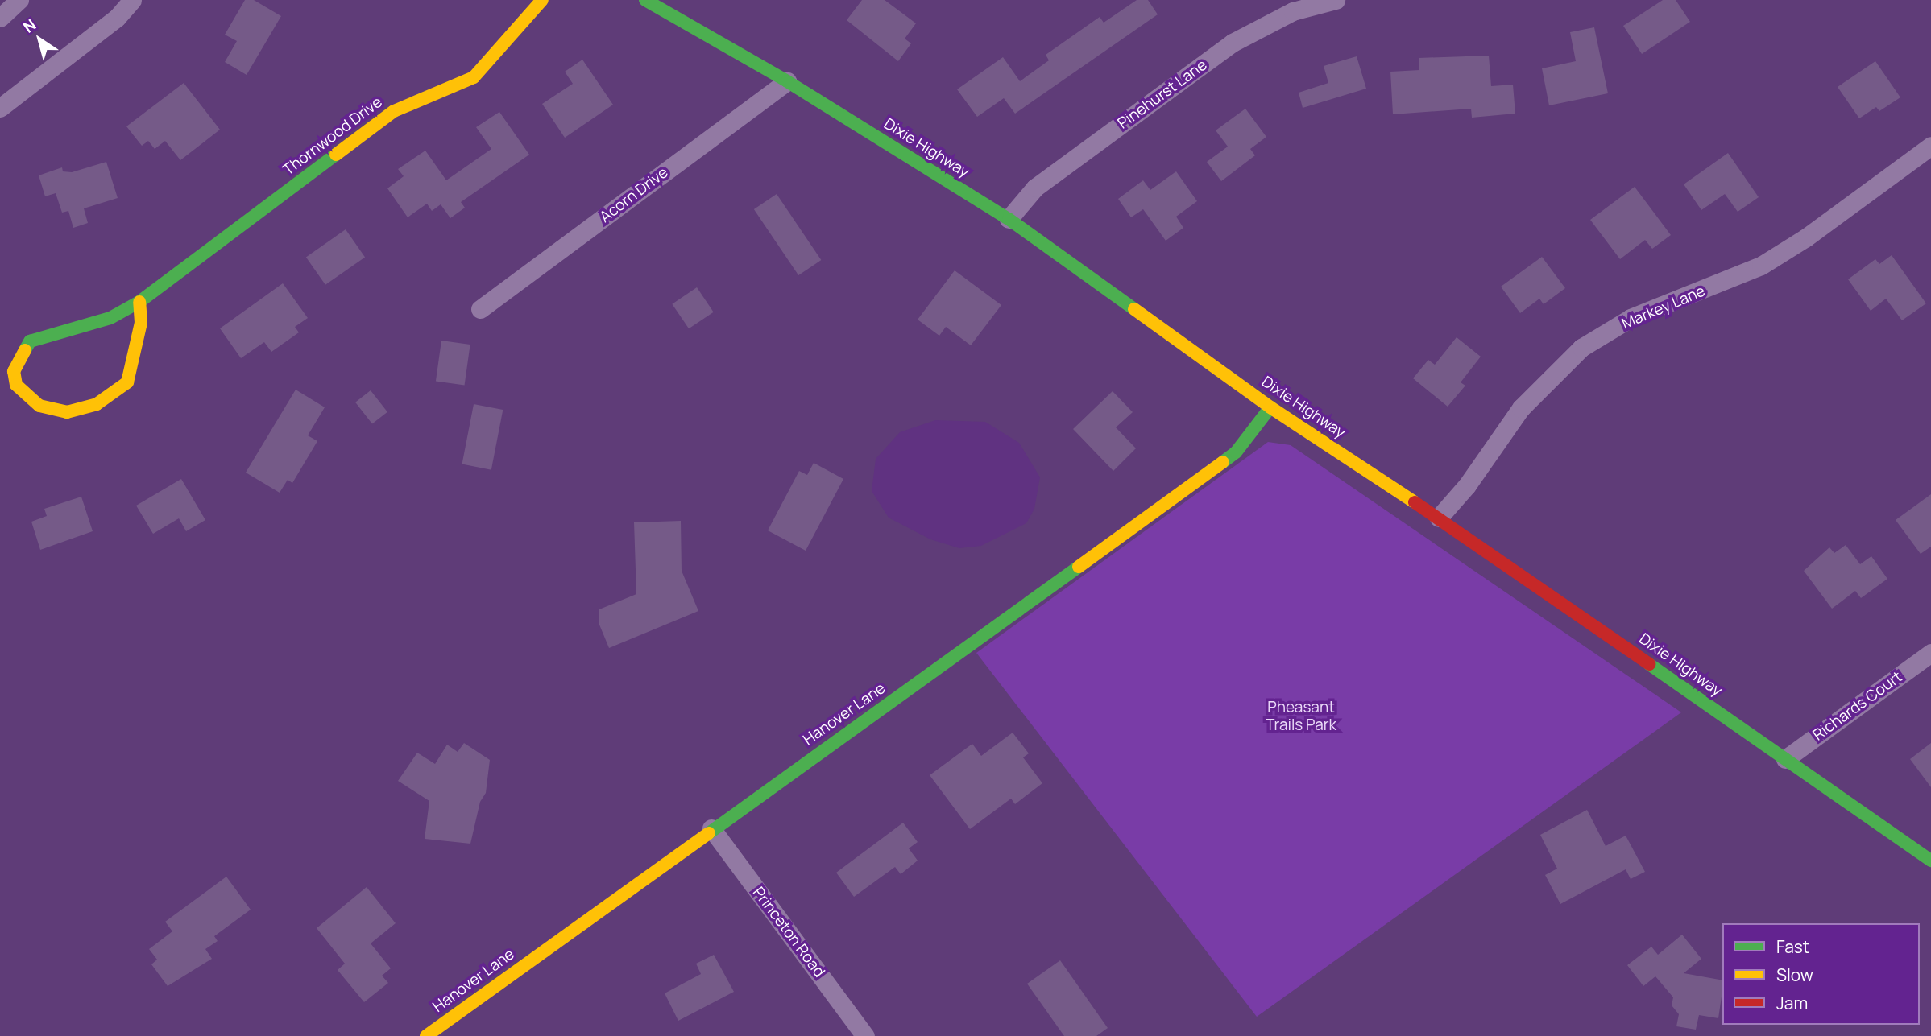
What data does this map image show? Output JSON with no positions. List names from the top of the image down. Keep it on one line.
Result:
{"streets":{"street":["Pinehurst Lane","Thornwood Drive","Dixie Highway","Acorn Drive","Markey Lane","Richards Court","Hanover Lane","Princeton Road"]},"crossings":[["Pinehurst Lane","Dixie Highway"],["Dixie Highway","Acorn Drive"],["Dixie Highway","Markey Lane"],["Dixie Highway","Richards Court"],["Dixie Highway","Hanover Lane"],["Hanover Lane","Princeton Road"]],"parks":["Pheasant Trails Park"],"legend":["Fast","Slow","Jam"],"north":"top left"}
